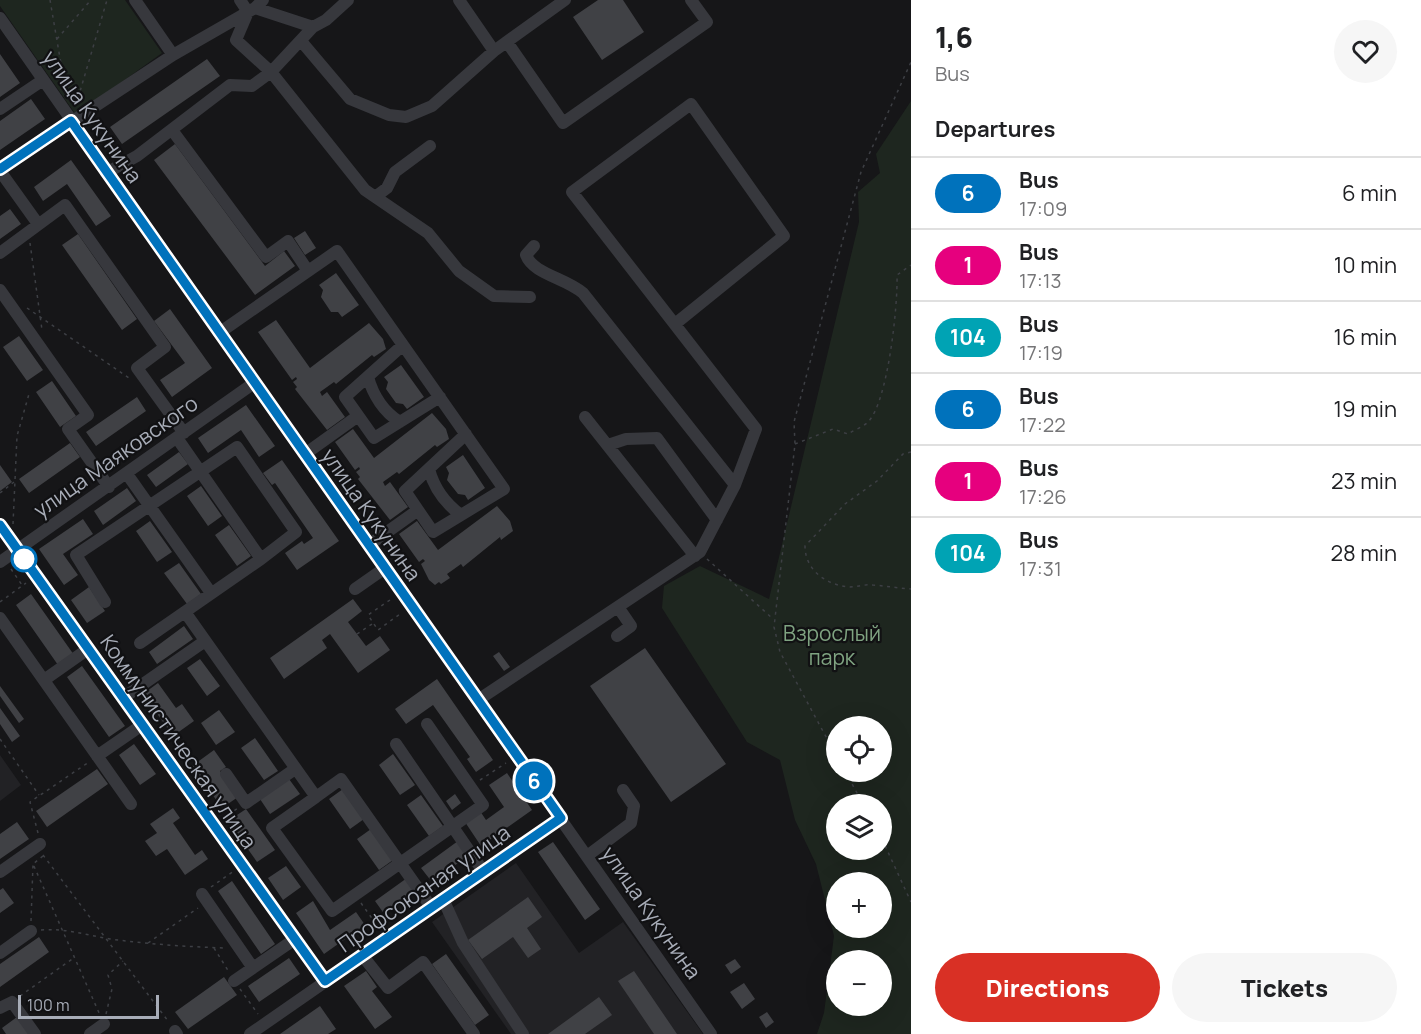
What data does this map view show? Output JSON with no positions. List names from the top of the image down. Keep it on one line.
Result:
{"streets":{"street":["улица Кукунина","улица Маяковского","Коммунистическая улица","Профсоюзная улица"]},"crossings":[["улица Кукунина","улица Маяковского"],["улица Кукунина","Профсоюзная улица"],["улица Маяковского","Коммунистическая улица"],["Коммунистическая улица","Профсоюзная улица"]],"parks":["Взрослый парк"],"lines":["bus line 6"],"scale_bar":"100 m","page":{"on_map":"6","heading":[["1,6","Bus"],"Departures"],"list":[{"mark":"6","name":"Bus","note":"17:09","value":"6 min"},{"mark":"1","name":"Bus","note":"17:13","value":"10 min"},{"mark":"104","name":"Bus","note":"17:19","value":"16 min"},{"mark":"6","name":"Bus","note":"17:22","value":"19 min"},{"mark":"1","name":"Bus","note":"17:26","value":"23 min"},{"mark":"104","name":"Bus","note":"17:31","value":"28 min"}],"map_buttons":["+","−"],"buttons":["Directions","Tickets"],"scale":"100 m"}}
